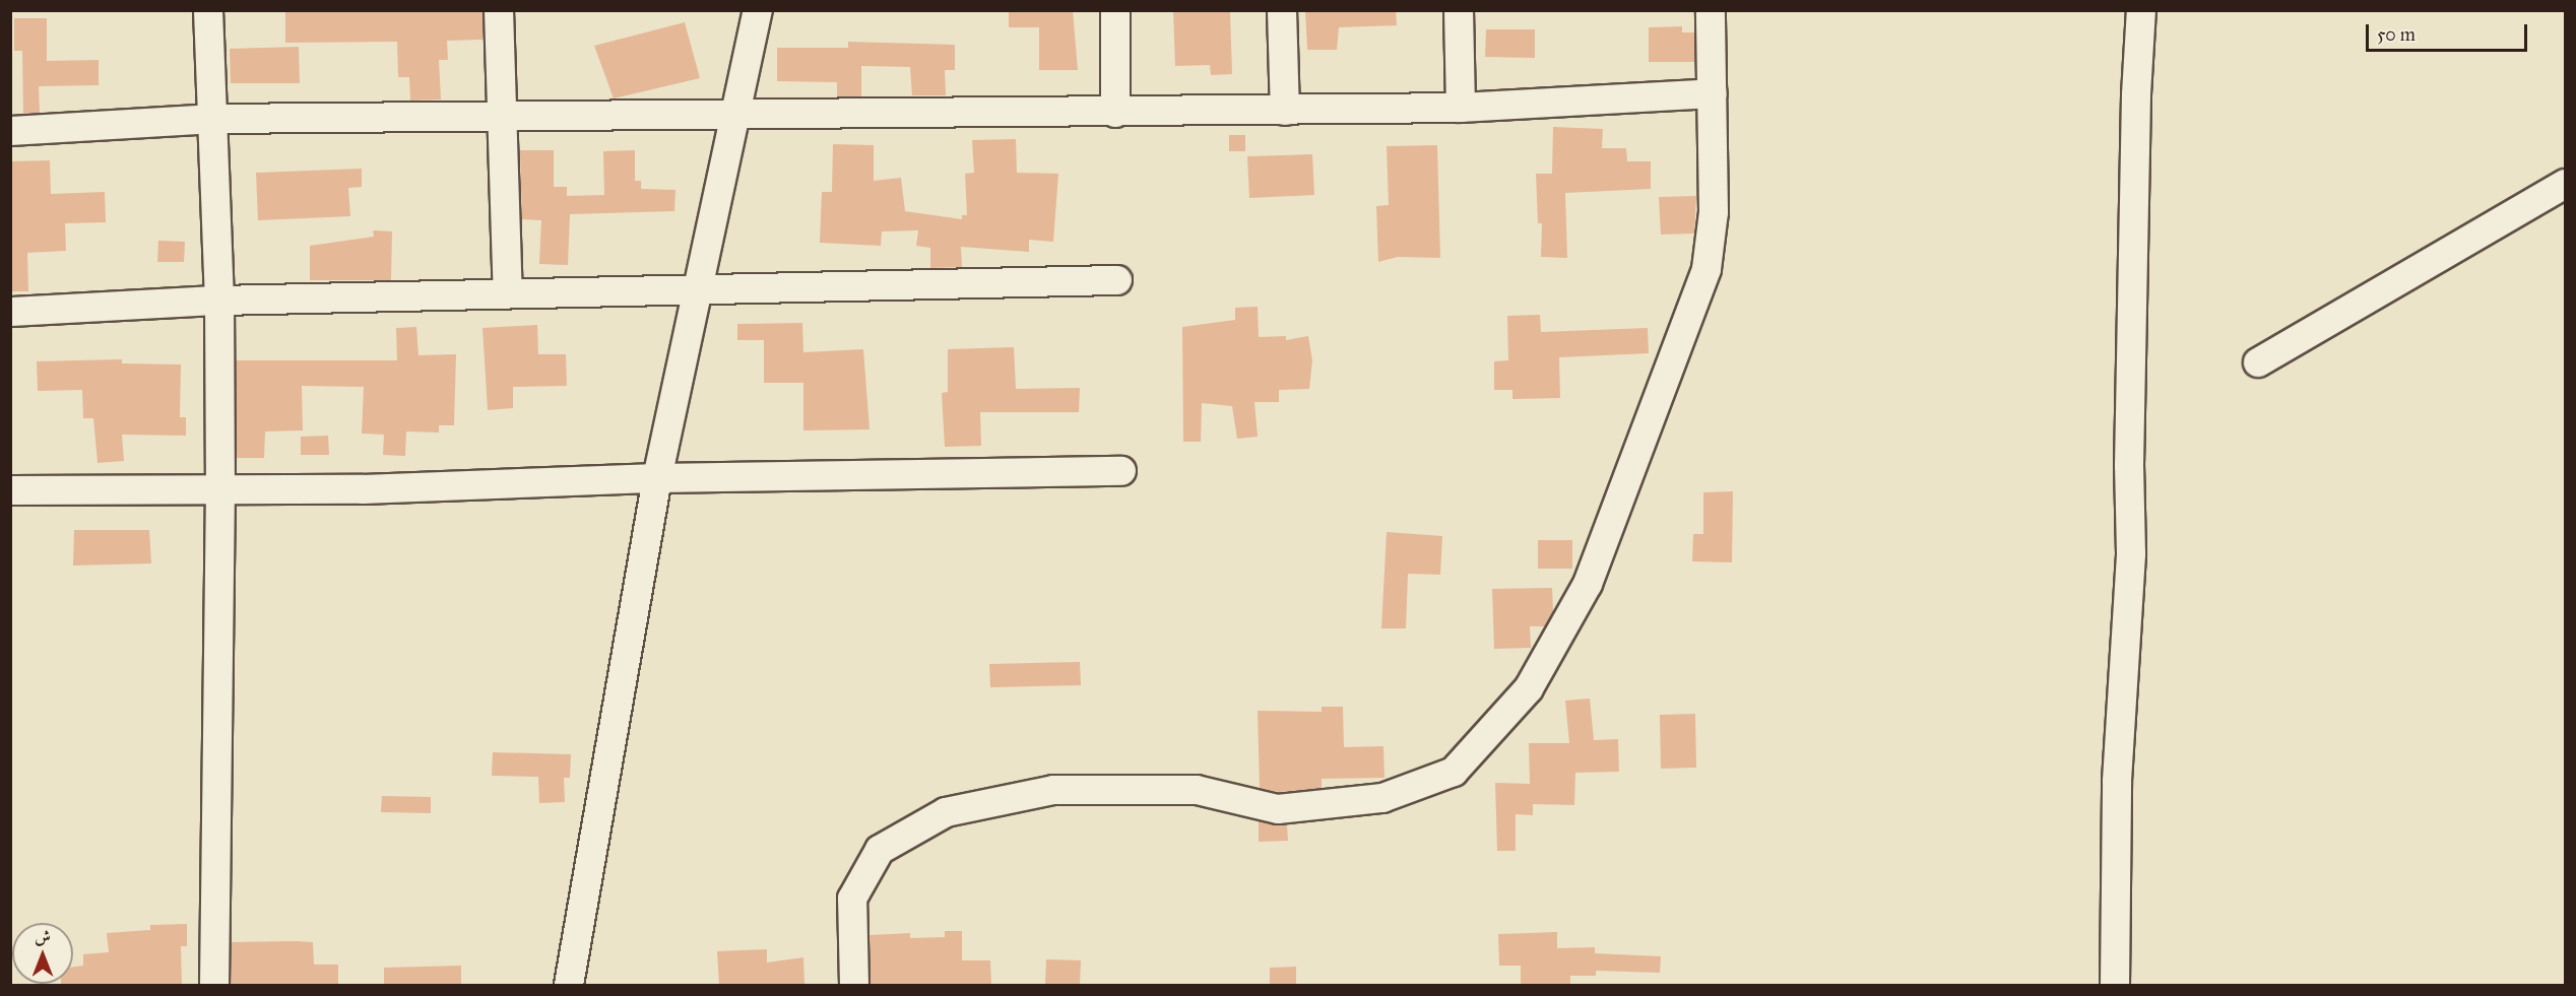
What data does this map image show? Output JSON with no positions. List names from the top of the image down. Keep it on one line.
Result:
{"scale_bar":"50 m","north":"top"}
